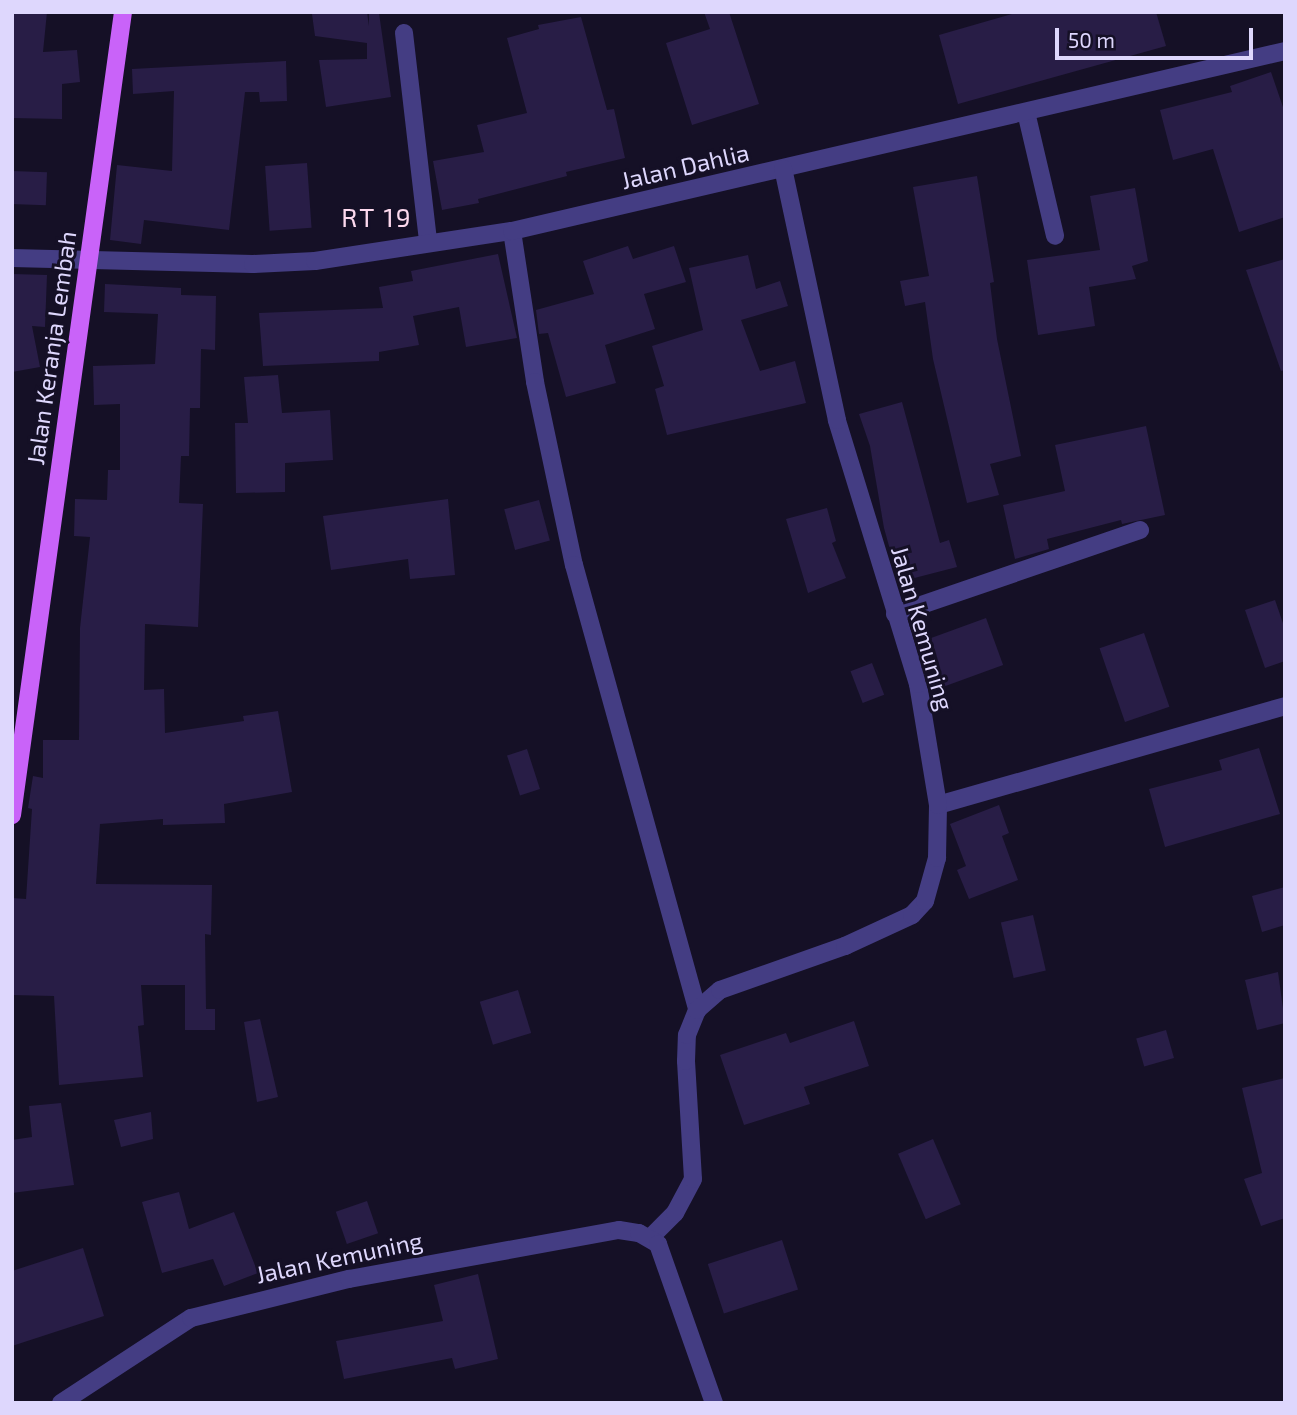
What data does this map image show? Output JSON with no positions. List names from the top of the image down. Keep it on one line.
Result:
{"streets":{"main road":["Jalan Keranja Lembah"],"street":["Jalan Dahlia","Jalan Kemuning"]},"crossings":[["Jalan Dahlia","Jalan Keranja Lembah"],["Jalan Dahlia","Jalan Kemuning"]],"districts":["RT 19"],"scale_bar":"50 m"}
